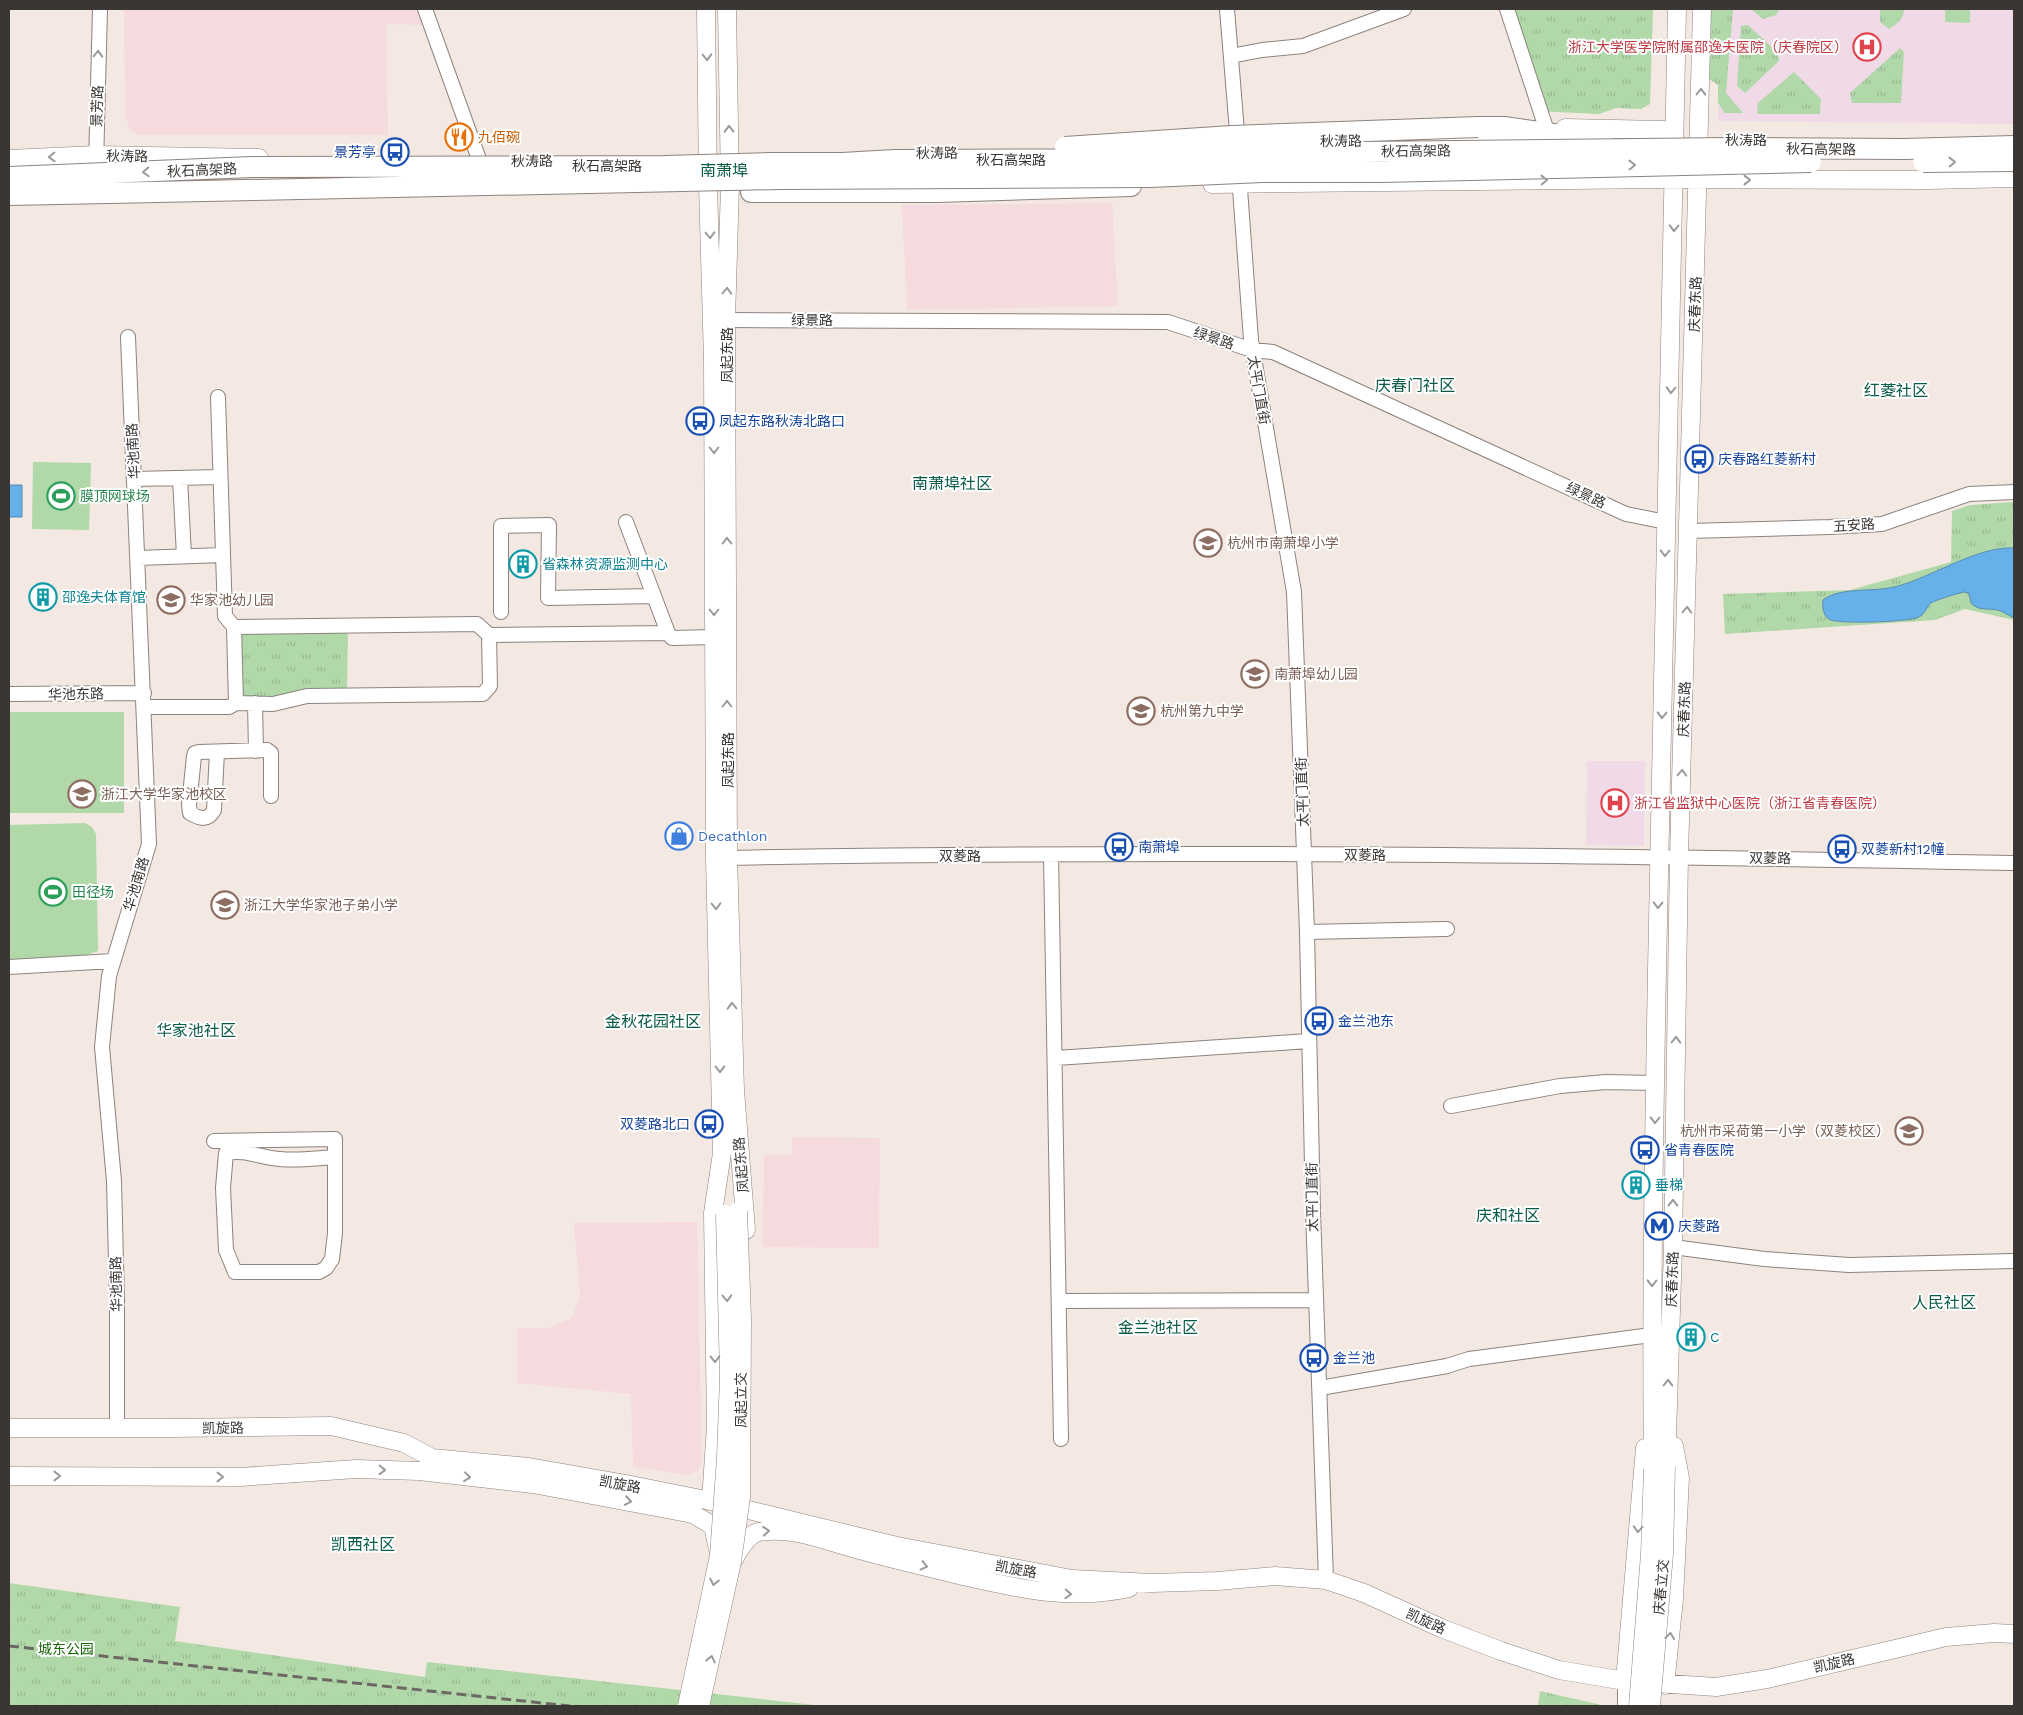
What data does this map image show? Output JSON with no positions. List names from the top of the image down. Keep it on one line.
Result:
{"streets":{"highway":["秋石高架路"],"main road":["秋涛路","庆春东路","凤起东路","凤起立交","凯旋路","庆春立交"],"street":["景芳路","绿景路","太平门直街","华池南路","五安路","华池东路","双菱路"]},"crossings":[["景芳路","秋涛路"],["秋涛路","庆春东路"],["秋涛路","凤起东路"],["秋涛路","太平门直街"],["庆春东路","绿景路"],["庆春东路","五安路"],["庆春东路","双菱路"],["庆春东路","凯旋路"],["庆春东路","庆春立交"],["绿景路","凤起东路"],["绿景路","太平门直街"],["凤起东路","双菱路"],["凤起东路","凤起立交"],["凤起东路","凯旋路"],["太平门直街","双菱路"],["太平门直街","凯旋路"],["华池南路","华池东路"],["华池南路","凯旋路"]],"one_way":["景芳路"],"districts":["南萧埠","庆春门社区","红菱社区","南萧埠社区","金秋花园社区","华家池社区","庆和社区","人民社区","金兰池社区","凯西社区"],"parks":["城东公园"],"places":{"hospital":["浙江大学医学院附属邵逸夫医院（庆春院区）","浙江省监狱中心医院（浙江省青春医院）"],"restaurant":["九佰碗"],"bus stop":["景芳亭","凤起东路秋涛北路口","庆春路红菱新村","南萧埠","双菱新村12幢","金兰池东","双菱路北口","省青春医院","金兰池"],"sports":["膜顶网球场","田径场"],"school or university":["杭州市南萧埠小学","华家池幼儿园","南萧埠幼儿园","杭州第九中学","浙江大学华家池校区","浙江大学华家池子弟小学","杭州市采荷第一小学（双菱校区）"],"building":["省森林资源监测中心","邵逸夫体育馆","垂梯","C"],"shop":["Decathlon"],"metro station":["庆菱路"]}}
